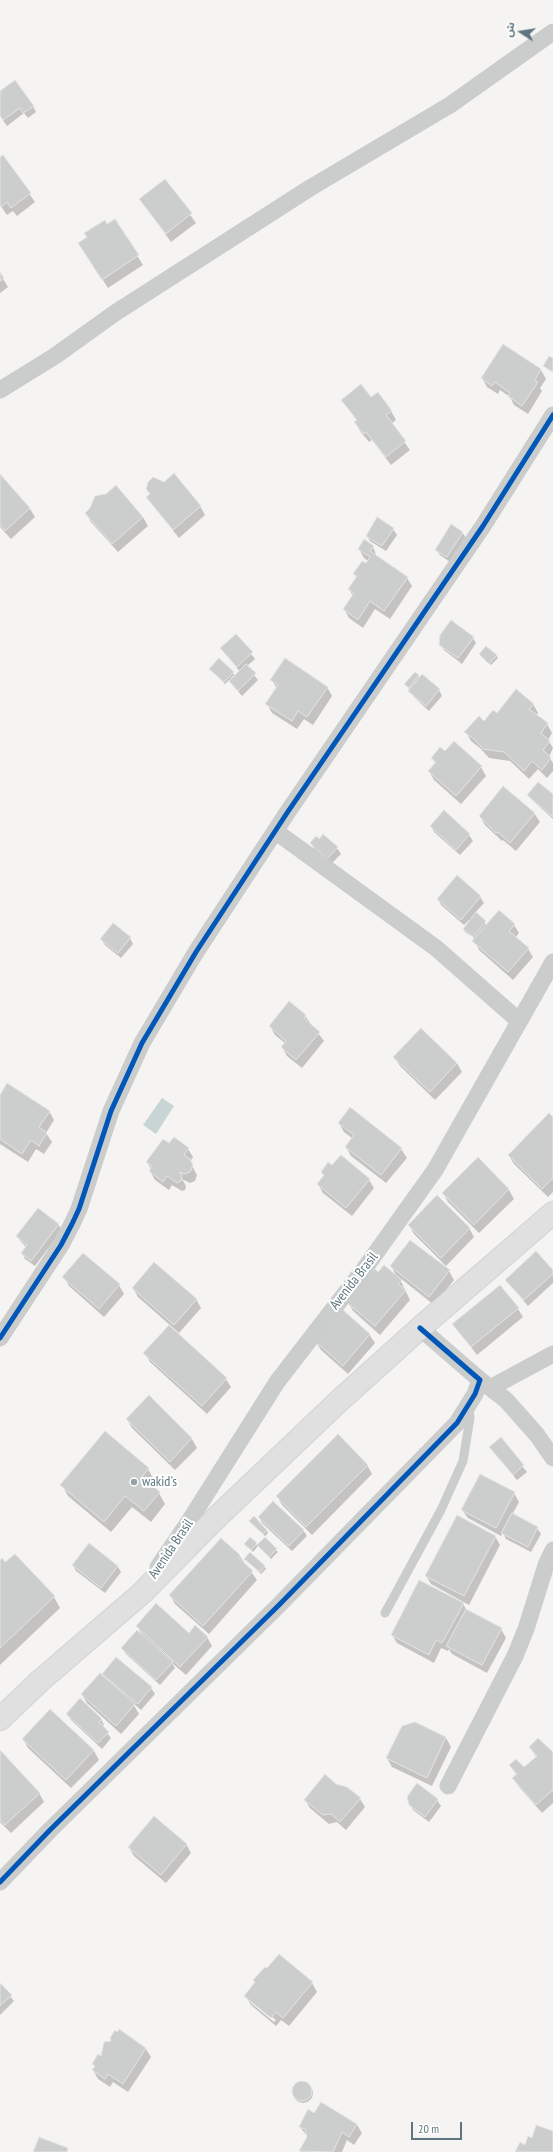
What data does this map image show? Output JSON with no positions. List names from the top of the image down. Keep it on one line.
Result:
{"streets":{"street":["Avenida Brasil"]},"places":["wakid's"],"scale_bar":"20 m","north":"left"}
